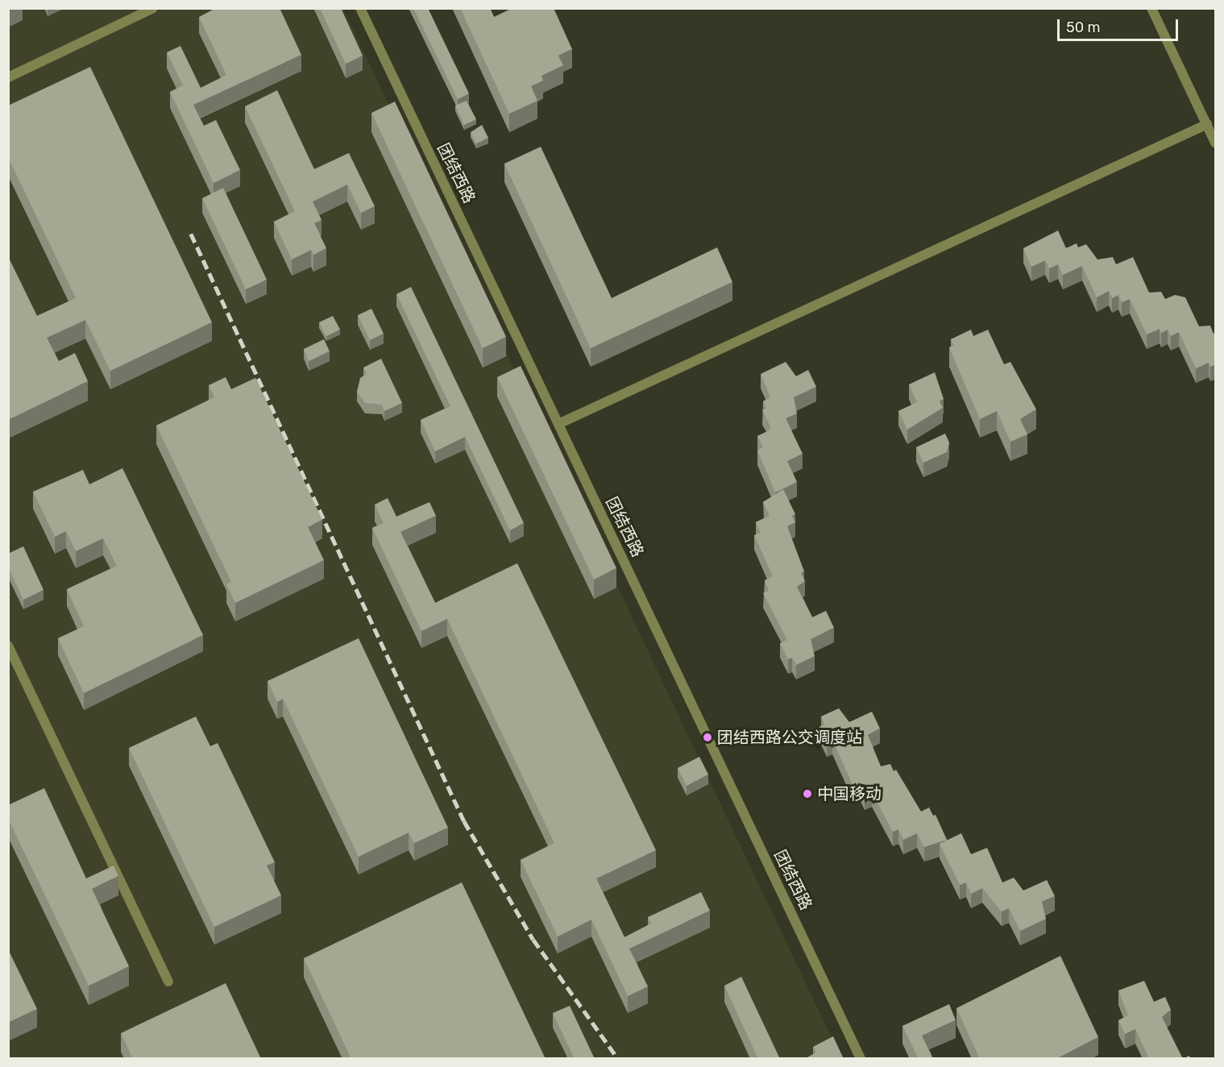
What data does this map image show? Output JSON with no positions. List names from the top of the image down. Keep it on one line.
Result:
{"streets":{"street":["团结西路"]},"places":["团结西路公交调度站","中国移动"],"scale_bar":"50 m"}
